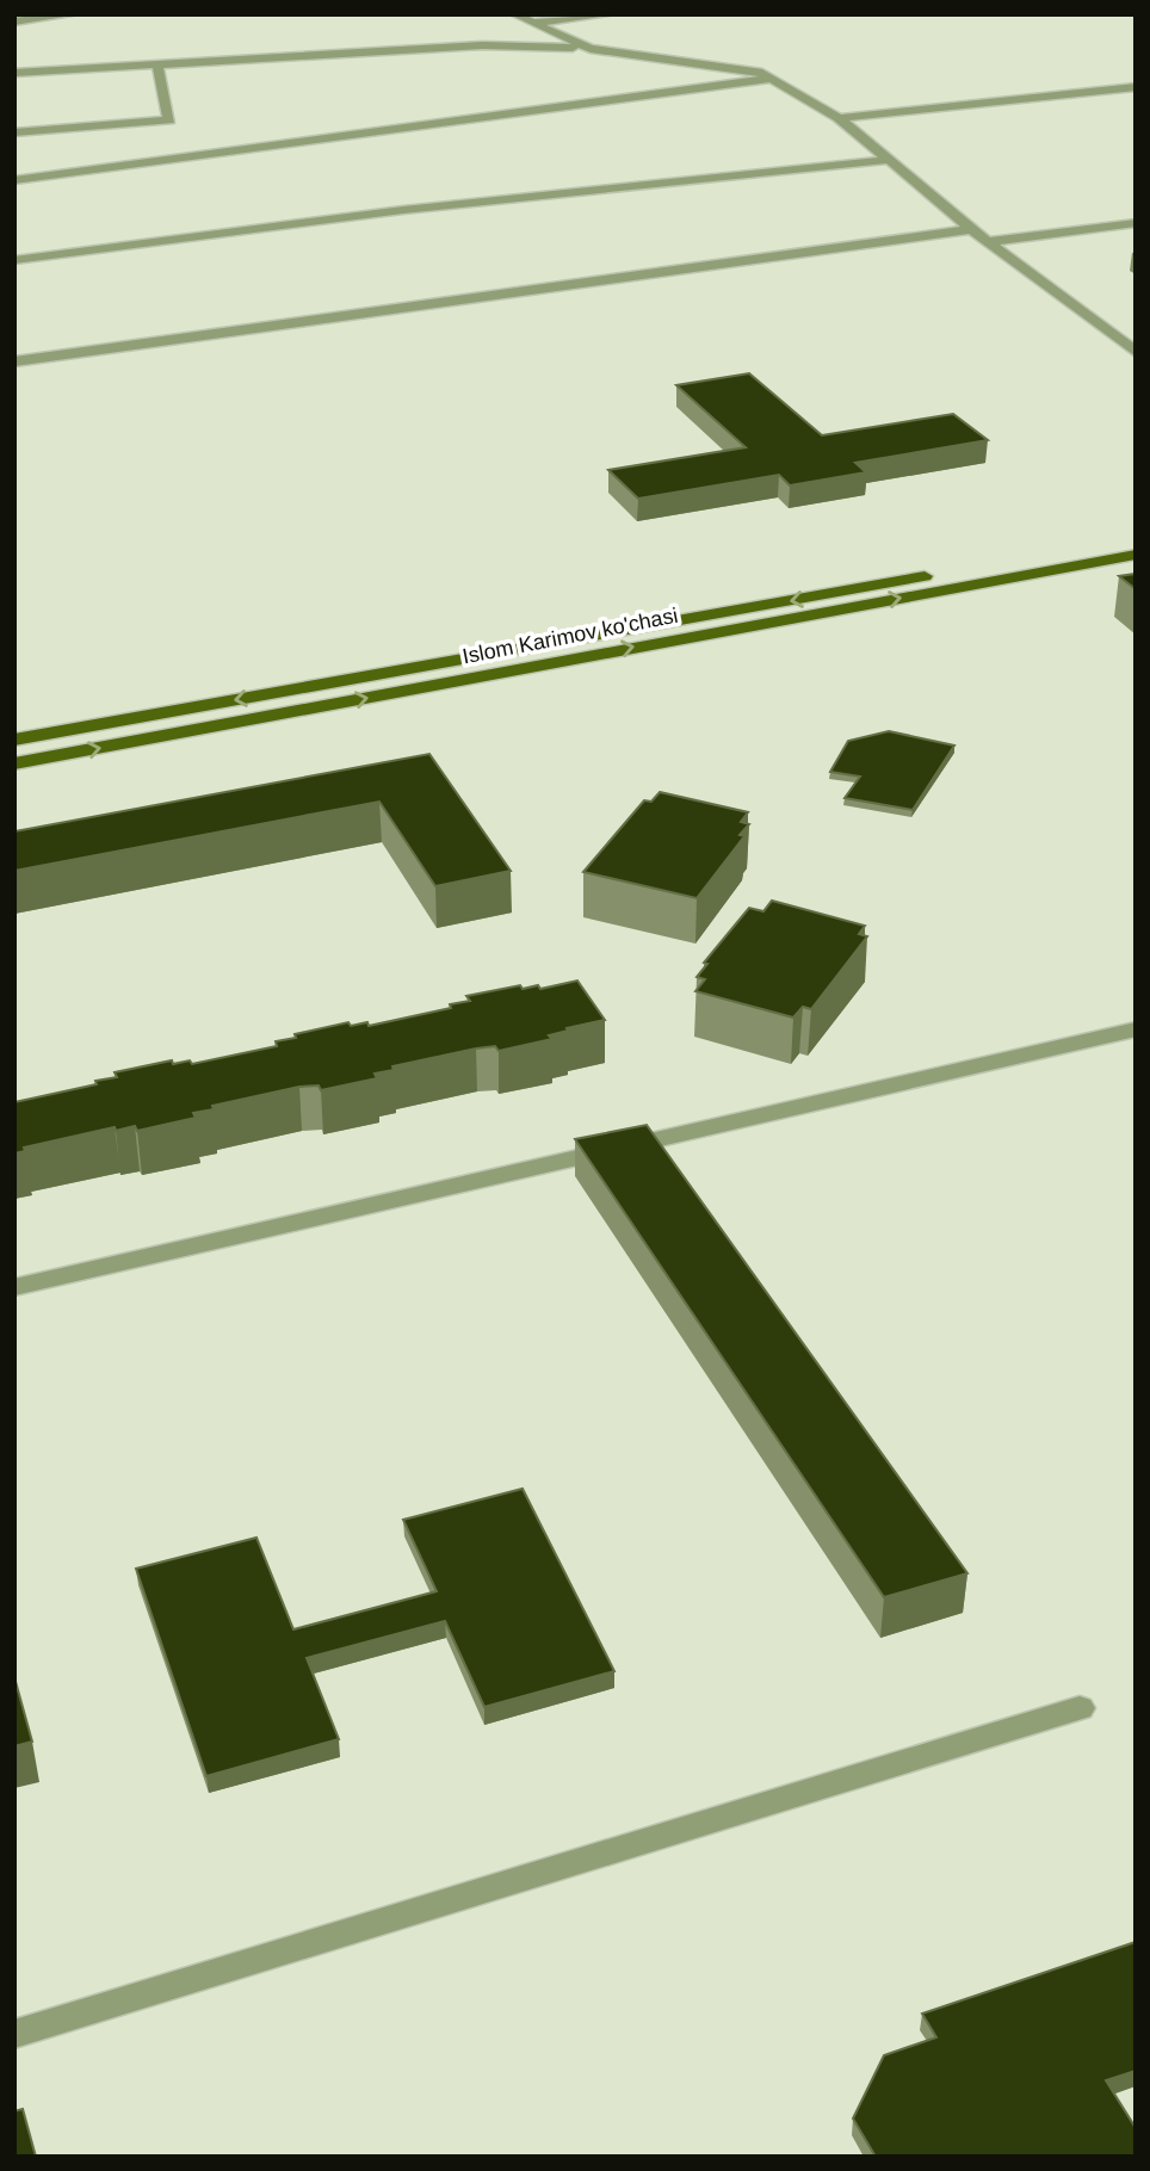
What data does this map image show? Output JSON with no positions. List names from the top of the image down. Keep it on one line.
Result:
{"streets":{"main road":["Islom Karimov ko'chasi"]}}
